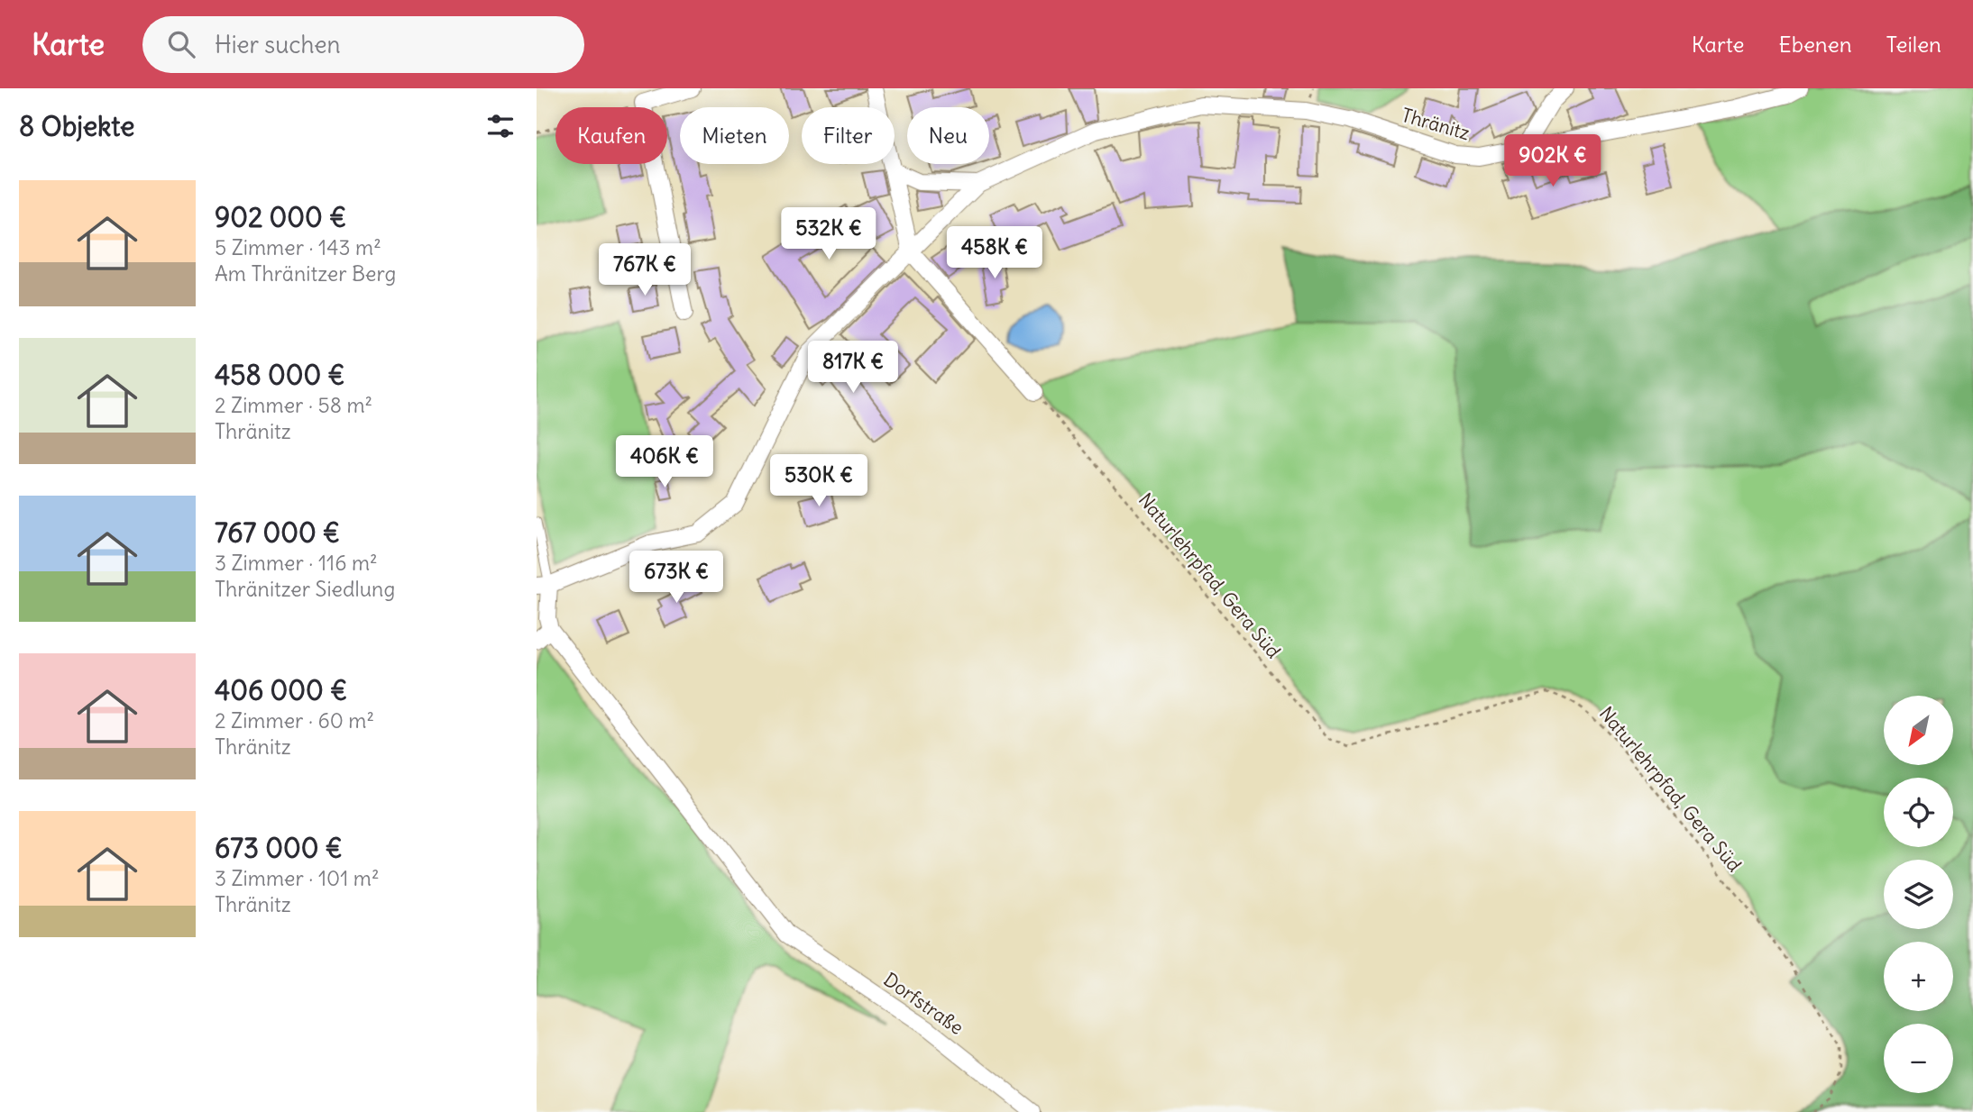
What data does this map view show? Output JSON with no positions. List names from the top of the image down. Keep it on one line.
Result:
{"streets":{"street":["Thränitz","Dorfstraße"],"path":["Naturlehrpfad, Gera Süd"]},"north":"bottom left","page":{"header":"Karte","search":"Hier suchen","nav":["Karte","Ebenen","Teilen"],"heading":"8 Objekte","chip":["Kaufen","Mieten","Filter","Neu"],"price":["902K €","532K €","458K €","767K €","817K €","406K €","530K €","673K €"],"list":[{"name":"902 000 €","note":"5 Zimmer · 143 m² · Am Thränitzer Berg"},{"name":"458 000 €","note":"2 Zimmer · 58 m² · Thränitz"},{"name":"767 000 €","note":"3 Zimmer · 116 m² · Thränitzer Siedlung"},{"name":"406 000 €","note":"2 Zimmer · 60 m² · Thränitz"},{"name":"673 000 €","note":"3 Zimmer · 101 m² · Thränitz"}],"map_buttons":["+","−"]}}
